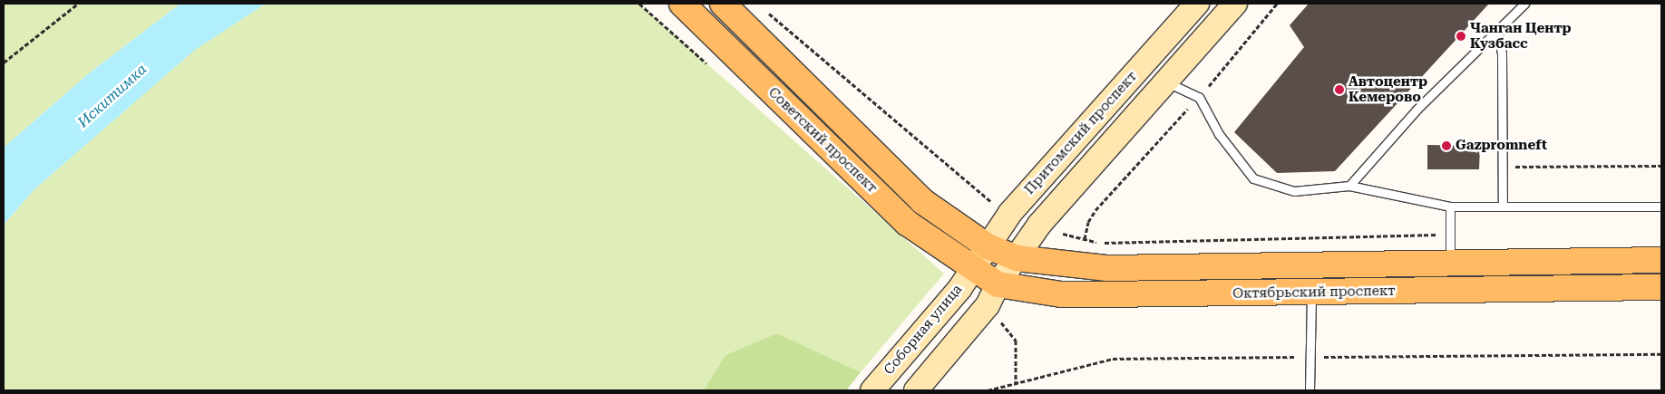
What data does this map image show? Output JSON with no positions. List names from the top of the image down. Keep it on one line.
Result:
{"streets":{"main road":["Притомский проспект","Советский проспект","Октябрьский проспект","Соборная улица"]},"crossings":[["Притомский проспект","Советский проспект"],["Притомский проспект","Октябрьский проспект"],["Притомский проспект","Соборная улица"],["Советский проспект","Октябрьский проспект"],["Советский проспект","Соборная улица"],["Октябрьский проспект","Соборная улица"]],"water":["Искитимка"],"places":["Чанган Центр Кузбасс","Автоцентр Кемерово","Gazpromneft"]}
